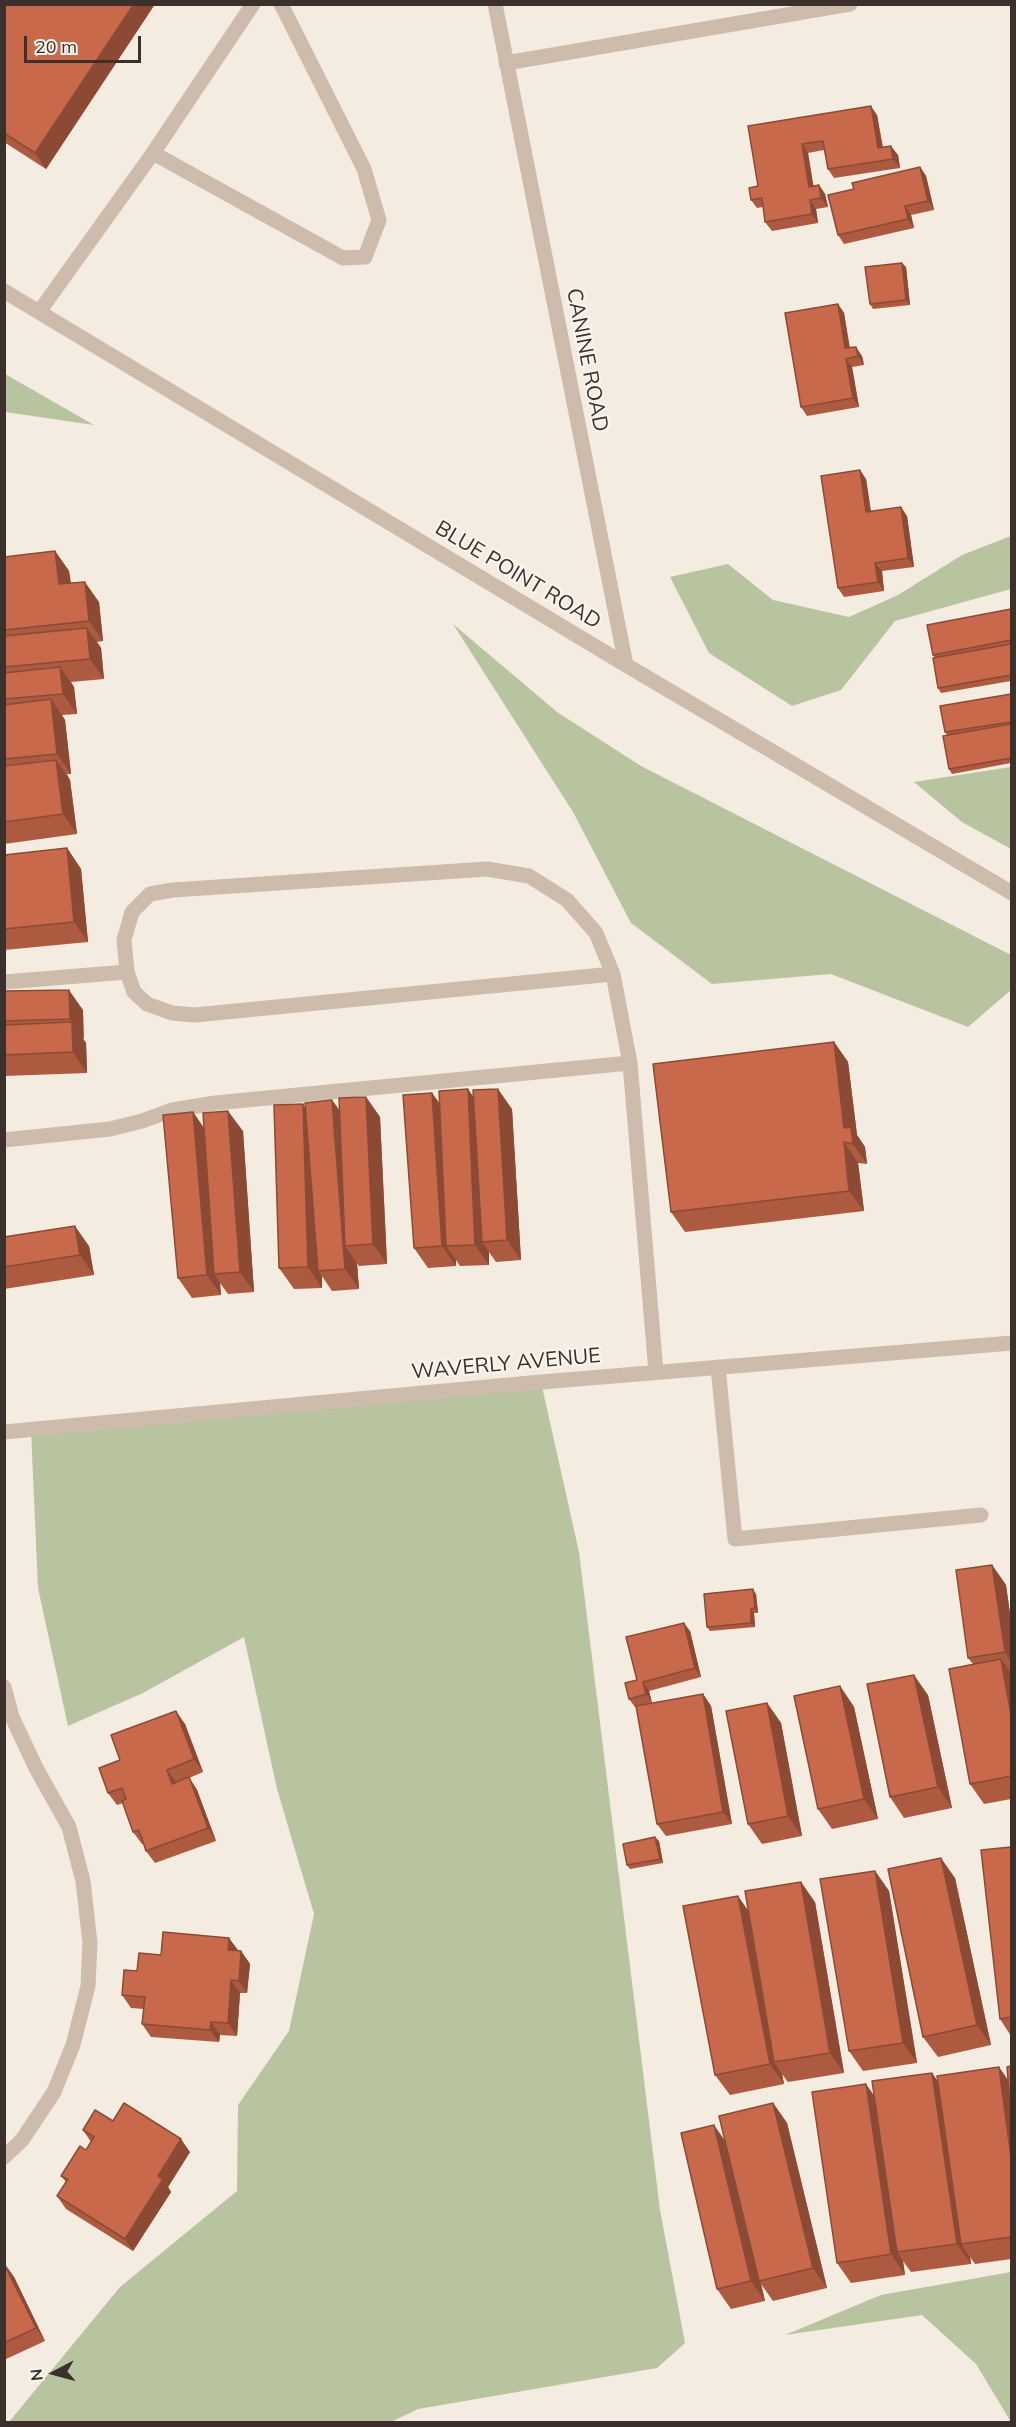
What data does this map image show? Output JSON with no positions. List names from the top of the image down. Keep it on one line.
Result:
{"streets":{"street":["CANINE ROAD","BLUE POINT ROAD","WAVERLY AVENUE"]},"crossings":[["CANINE ROAD","BLUE POINT ROAD"]],"scale_bar":"20 m","north":"left"}
